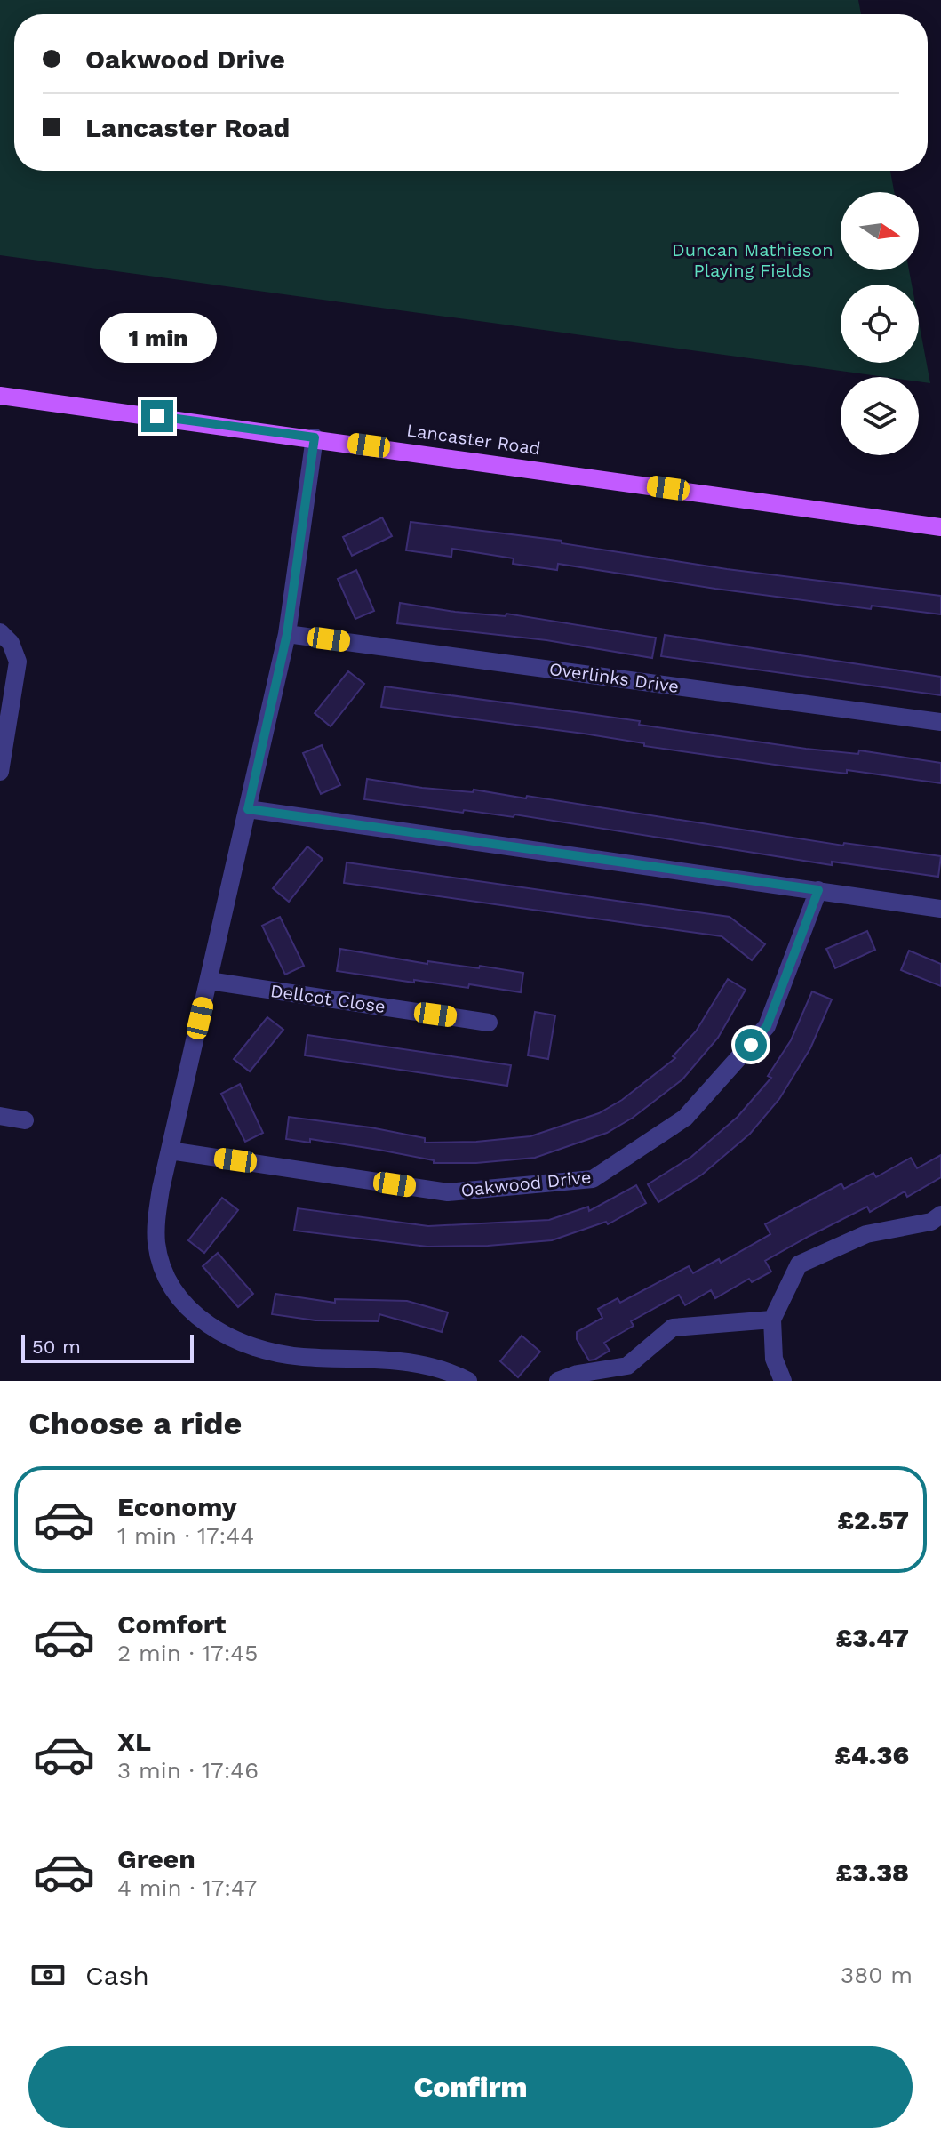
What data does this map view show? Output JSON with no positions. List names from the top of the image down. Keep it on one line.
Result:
{"streets":{"main road":["Lancaster Road"],"street":["Overlinks Drive","Dellcot Close","Oakwood Drive"]},"parks":["Duncan Mathieson Playing Fields"],"scale_bar":"50 m","north":"right","page":{"banner":["Oakwood Drive","Lancaster Road"],"bubble":"1 min","scale":"50 m","heading":"Choose a ride","list":[{"name":"Economy","note":"1 min · 17:44","value":"£2.57"},{"name":"Comfort","note":"2 min · 17:45","value":"£3.47"},{"name":"XL","note":"3 min · 17:46","value":"£4.36"},{"name":"Green","note":"4 min · 17:47","value":"£3.38"}],"pay":["Cash","380 m"],"buttons":"Confirm"}}
